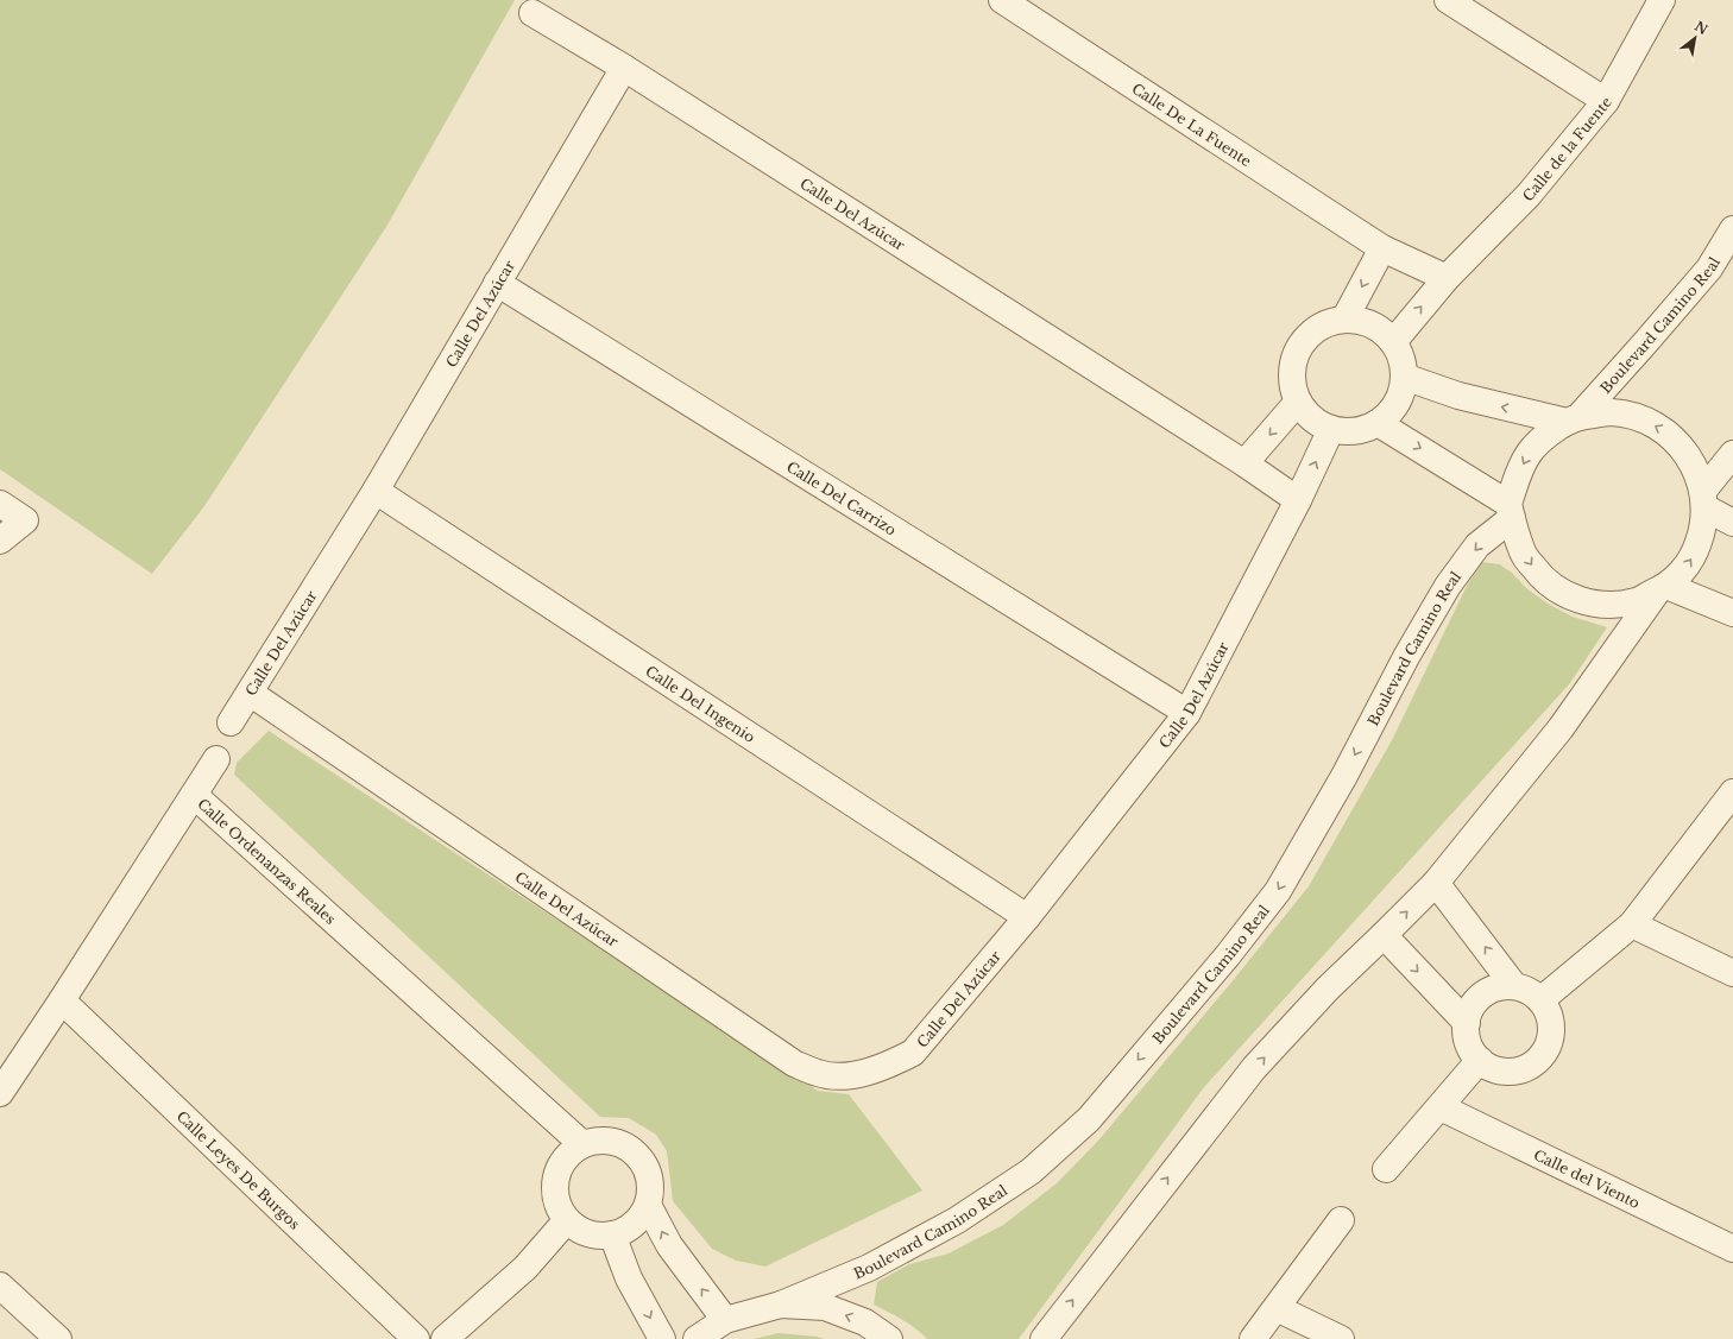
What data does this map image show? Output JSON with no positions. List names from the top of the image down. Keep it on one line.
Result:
{"streets":{"street":["Calle De La Fuente","Calle de la Fuente","Calle Del Azúcar","Boulevard Camino Real","Calle Del Carrizo","Calle Del Ingenio","Calle Ordenanzas Reales","Calle Leyes De Burgos","Calle del Viento"]},"crossings":[["Calle De La Fuente","Calle de la Fuente"],["Calle Del Azúcar","Calle Del Carrizo"],["Calle Del Azúcar","Calle Del Ingenio"],["Calle Ordenanzas Reales","Calle Leyes De Burgos"]],"north":"top right"}
